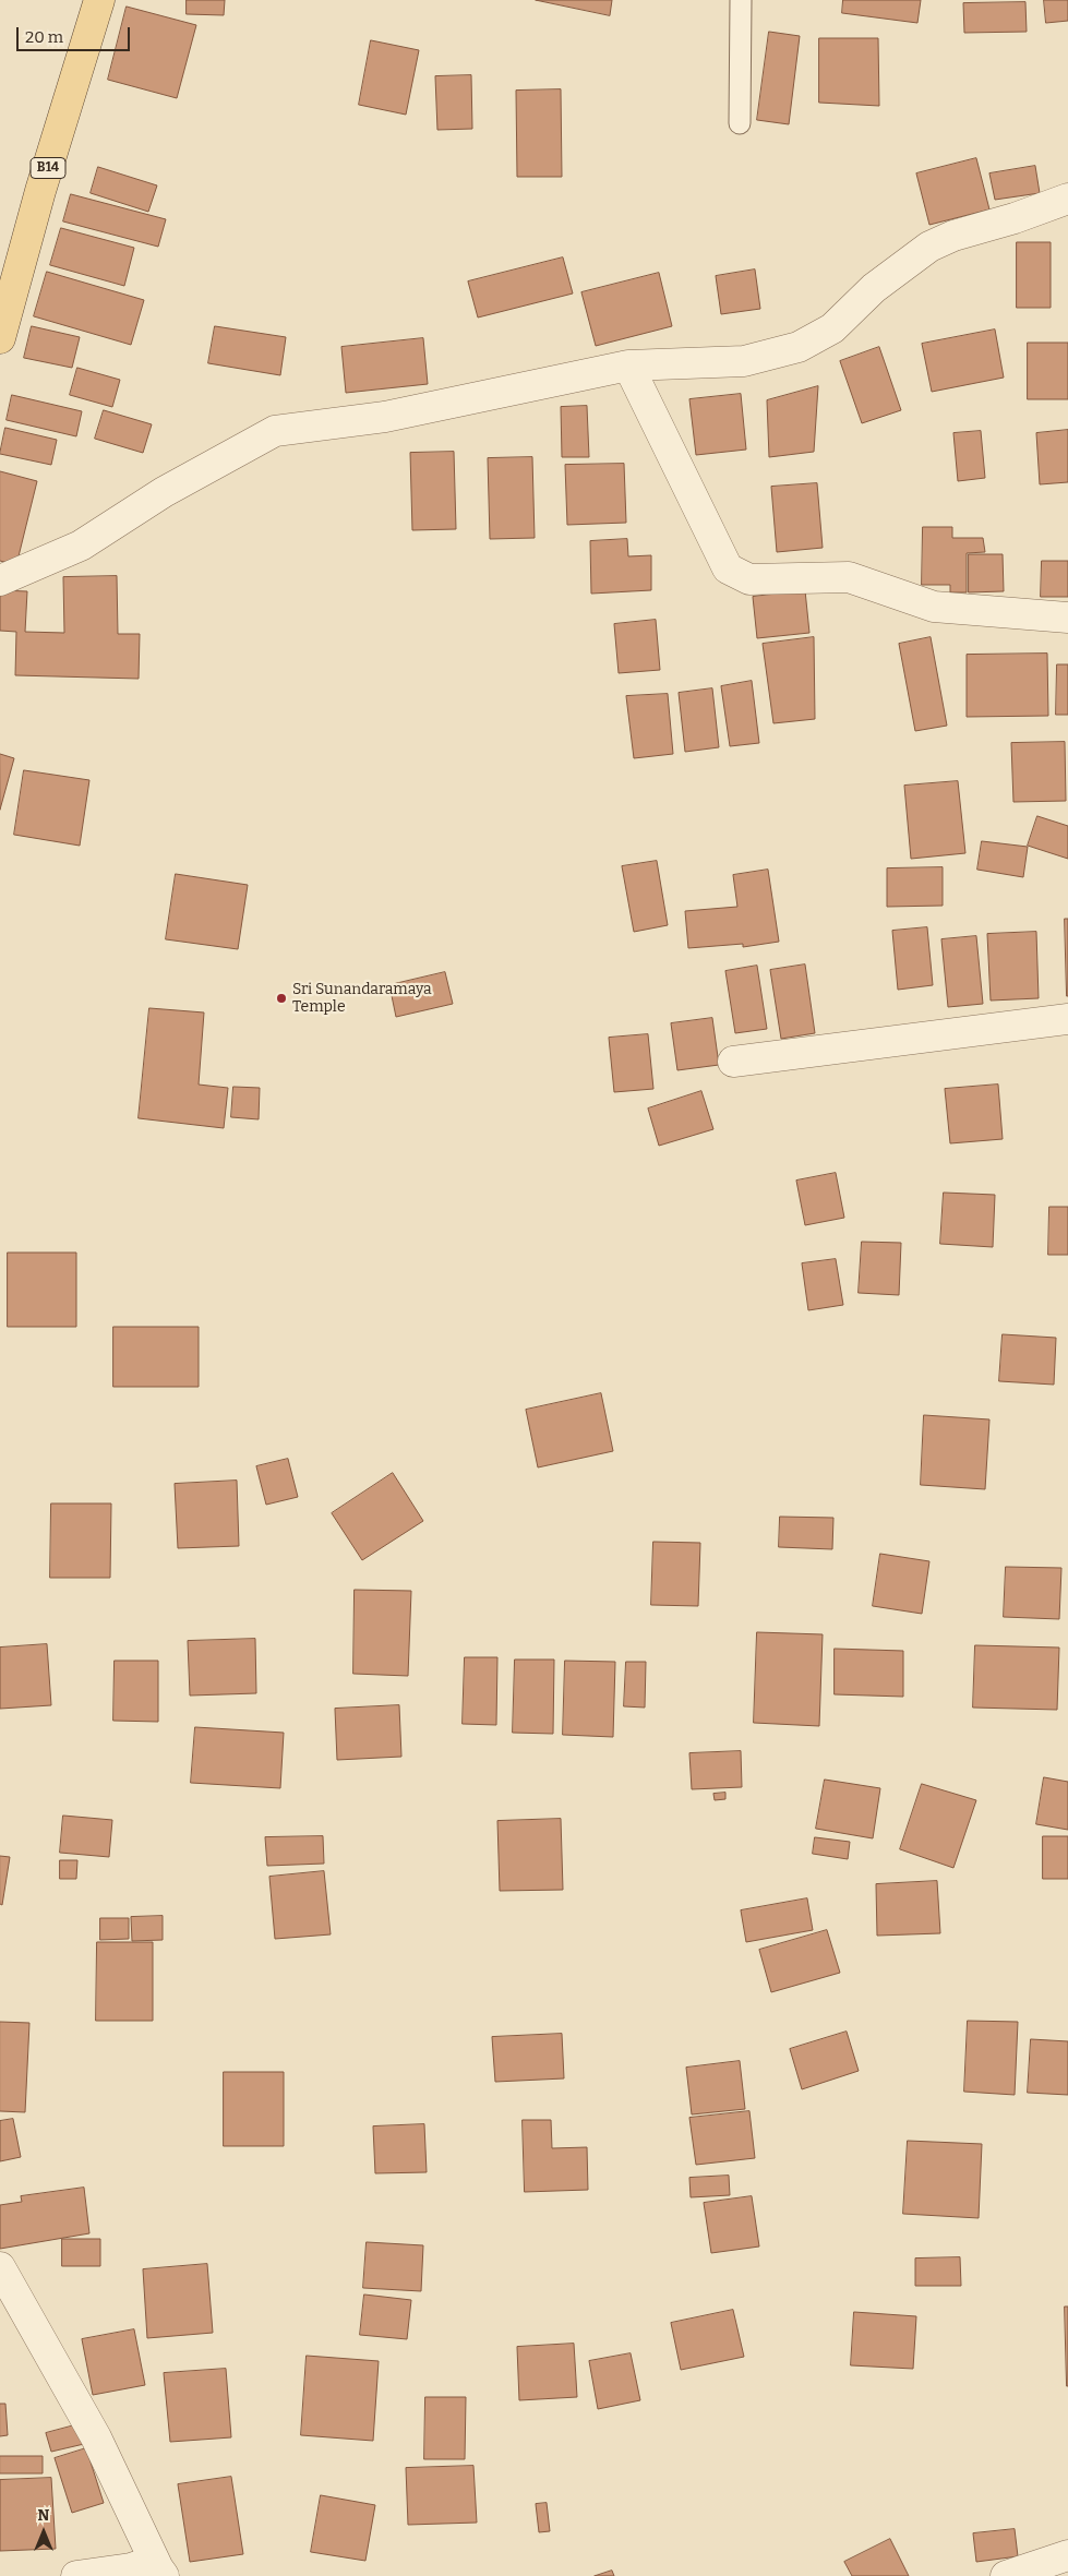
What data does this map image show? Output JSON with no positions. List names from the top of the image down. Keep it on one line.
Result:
{"streets":{"main road":["B14"]},"places":["Sri Sunandaramaya Temple"],"scale_bar":"20 m","north":"top"}
